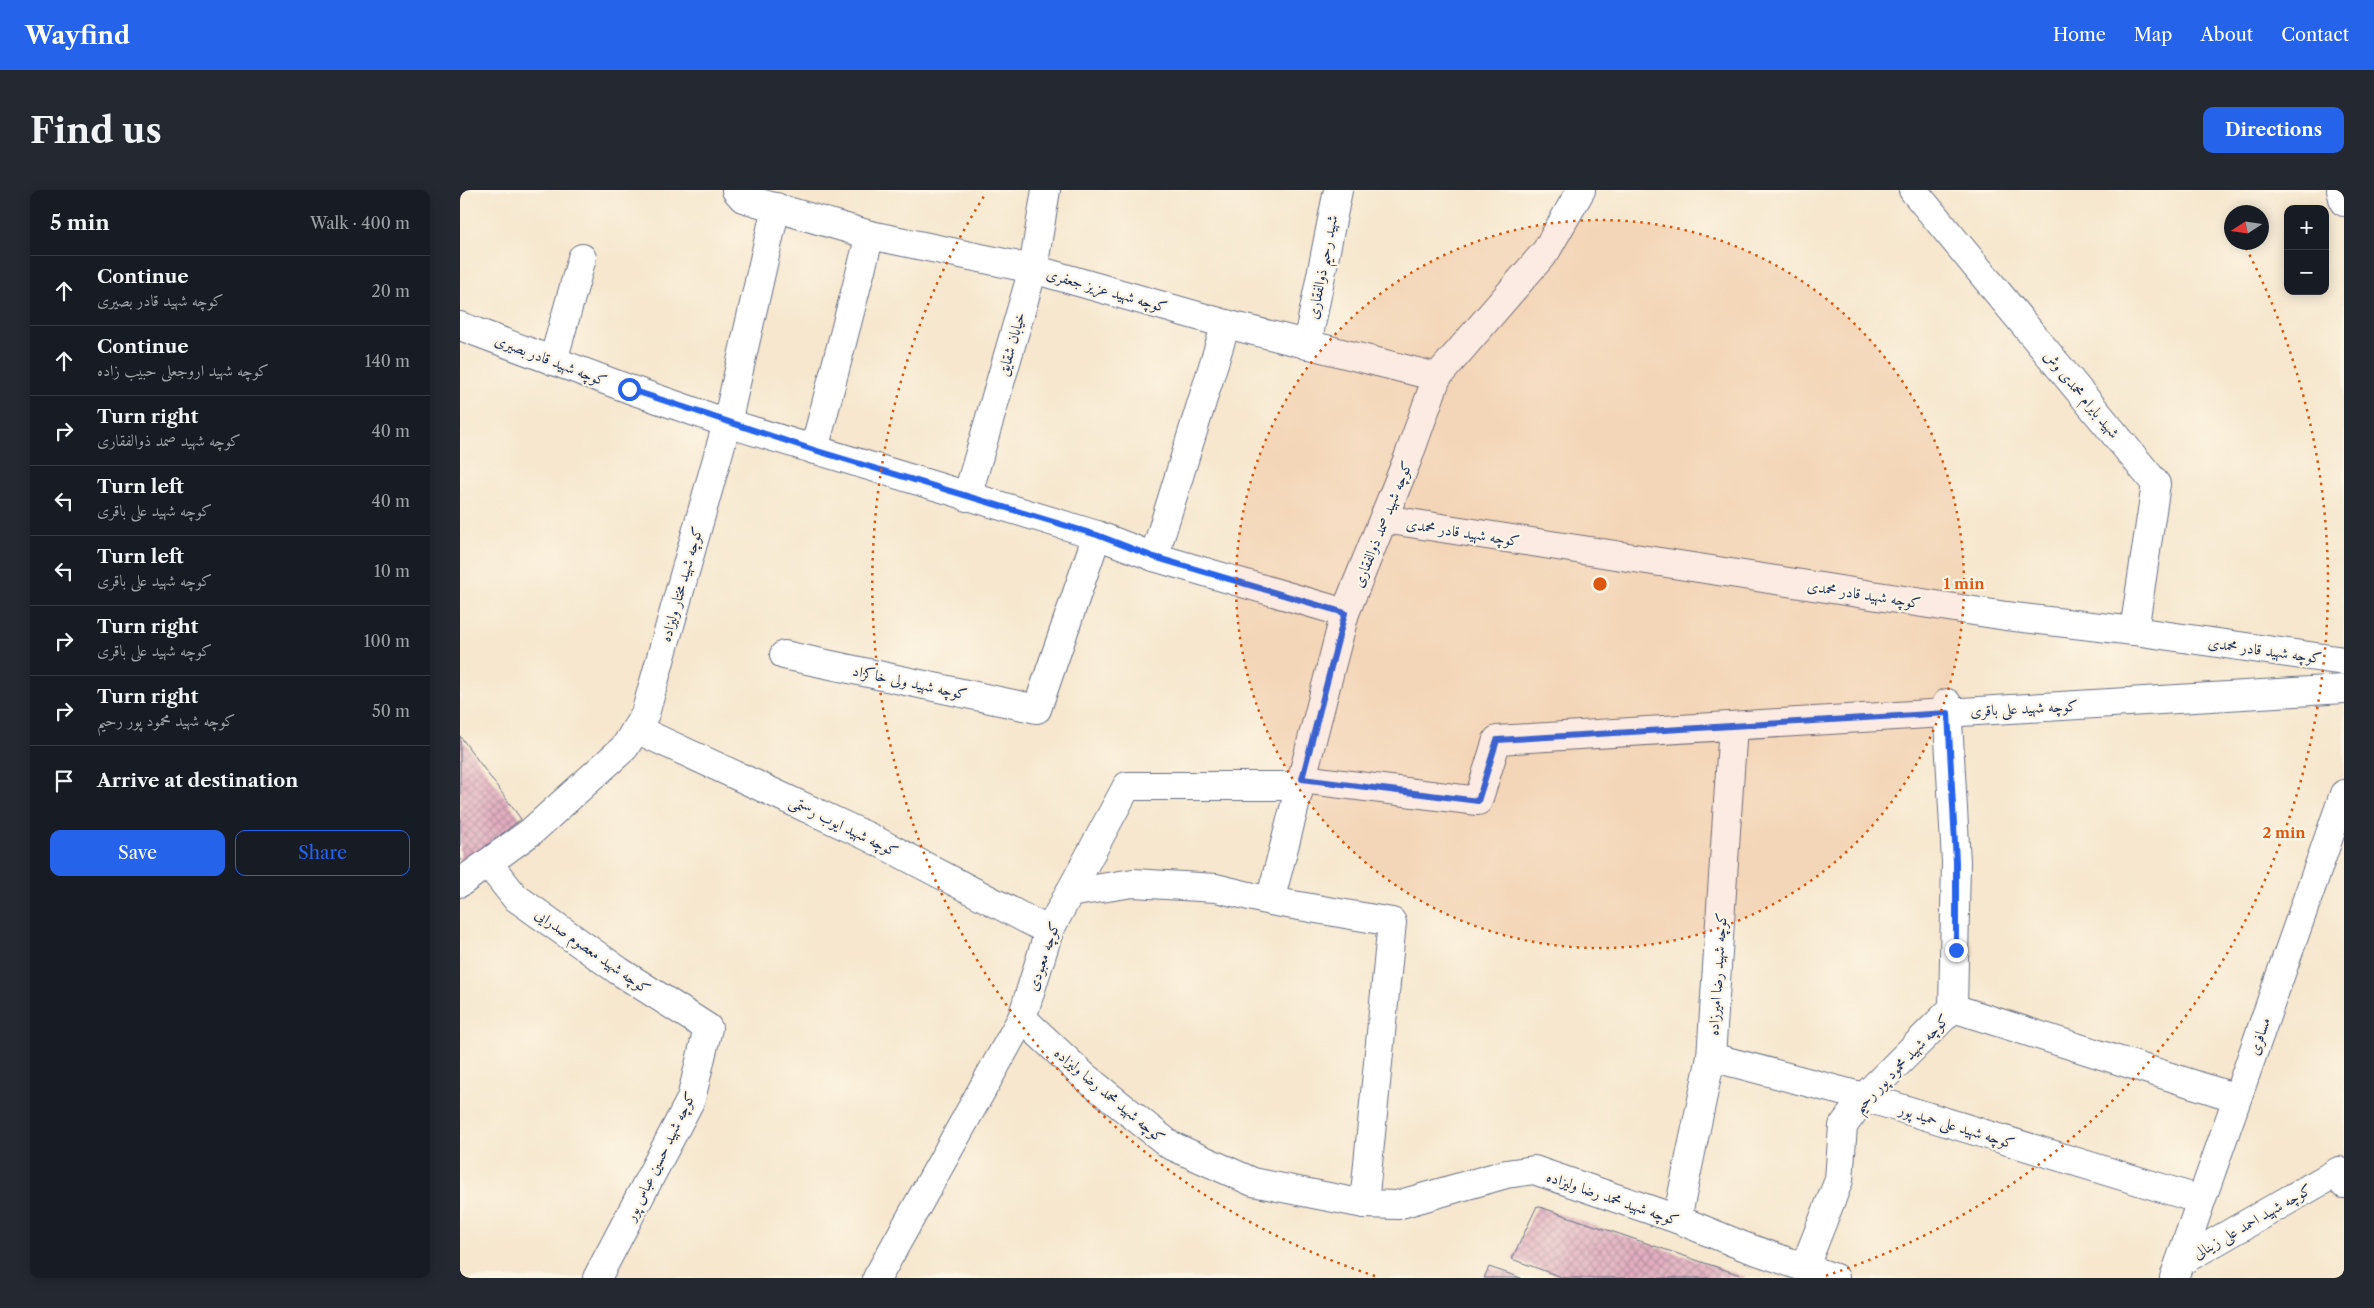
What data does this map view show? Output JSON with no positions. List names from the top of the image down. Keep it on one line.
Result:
{"streets":{"street":["شهید رحیم ذوالفقاری","کوچه شهید عزیز جعفری","خیابان شقایق","کوچه شهید قادر بصیری","شهید بایرام محمدی وش","کوچه شهید صمد ذوالفقاری","کوچه شهید قادر محمدی","کوچه شهید مختار ولیزاده","کوچه شهید ولی خاکزاد","کوچه شهید علی باقری","کوچه شهید ایوب رستمی","کوچه شهید معصوم صدرایی","کوچه معبودی","کوچه شهید رضا امیرزاده","مسافری","کوچه شهید محمود پور رحیم","کوچه شهید محمد رضا ولیزاده","کوچه شهید علی حمید پور","کوچه شهید حسین عباس پور","کوچه شهید احمد علی زینالی"]},"crossings":[["شهید رحیم ذوالفقاری","کوچه شهید عزیز جعفری"],["کوچه شهید عزیز جعفری","خیابان شقایق"],["کوچه شهید عزیز جعفری","کوچه شهید صمد ذوالفقاری"],["کوچه شهید عزیز جعفری","کوچه شهید مختار ولیزاده"],["خیابان شقایق","کوچه شهید قادر بصیری"],["کوچه شهید قادر بصیری","کوچه شهید صمد ذوالفقاری"],["کوچه شهید قادر بصیری","کوچه شهید مختار ولیزاده"],["کوچه شهید قادر بصیری","کوچه شهید ولی خاکزاد"],["شهید بایرام محمدی وش","کوچه شهید قادر محمدی"],["کوچه شهید صمد ذوالفقاری","کوچه شهید قادر محمدی"],["کوچه شهید صمد ذوالفقاری","کوچه شهید علی باقری"],["کوچه شهید صمد ذوالفقاری","کوچه معبودی"],["کوچه شهید مختار ولیزاده","کوچه شهید ایوب رستمی"],["کوچه شهید مختار ولیزاده","کوچه شهید معصوم صدرایی"],["کوچه شهید علی باقری","کوچه معبودی"],["کوچه شهید علی باقری","کوچه شهید رضا امیرزاده"],["کوچه شهید علی باقری","کوچه شهید محمود پور رحیم"],["کوچه شهید ایوب رستمی","کوچه معبودی"],["کوچه شهید معصوم صدرایی","کوچه شهید حسین عباس پور"],["کوچه معبودی","کوچه شهید محمد رضا ولیزاده"],["کوچه شهید رضا امیرزاده","کوچه شهید محمد رضا ولیزاده"],["کوچه شهید رضا امیرزاده","کوچه شهید علی حمید پور"],["مسافری","کوچه شهید علی حمید پور"],["مسافری","کوچه شهید احمد علی زینالی"],["کوچه شهید محمود پور رحیم","کوچه شهید محمد رضا ولیزاده"],["کوچه شهید محمود پور رحیم","کوچه شهید علی حمید پور"]],"north":"left","page":{"header":"Wayfind","nav":["Home","Map","About","Contact"],"buttons":["Directions",["Save","Share"]],"title":"Find us","heading":["5 min","Walk · 400 m"],"map_buttons":["+","−"],"list":[["Continue","کوچه شهید قادر بصیری","20 m"],["Continue","کوچه شهید اروجعلی حبیب زاده","140 m"],["Turn right","کوچه شهید صمد ذوالفقاری","40 m"],["Turn left","کوچه شهید علی باقری","40 m"],["Turn left","کوچه شهید علی باقری","10 m"],["Turn right","کوچه شهید علی باقری","100 m"],["Turn right","کوچه شهید محمود پور رحیم","50 m"],"Arrive at destination"]},"rings":["1 min","2 min"]}
